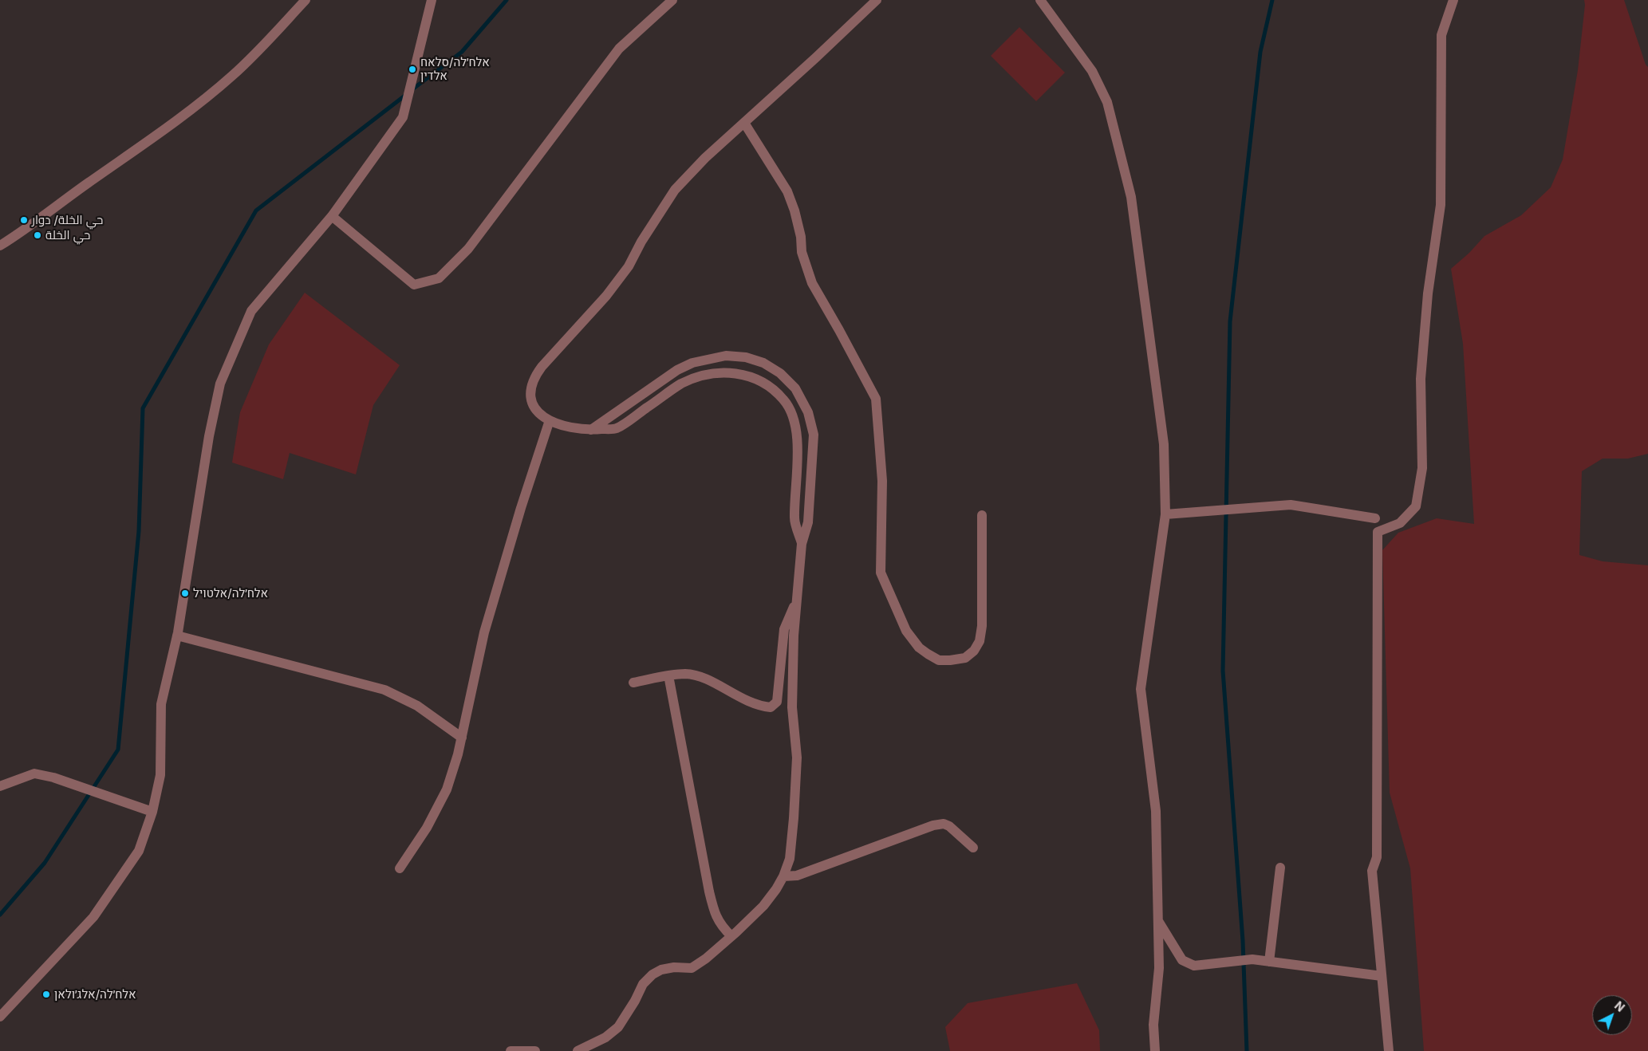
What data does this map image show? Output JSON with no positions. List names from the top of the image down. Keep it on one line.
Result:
{"places":["אלח׳לה/סלאח אלדין","حي الخلة/ دوار","حي الخلة","אלח׳לה/אלטויל","אלח׳לה/אלג׳ולאן"],"north":"top right"}
